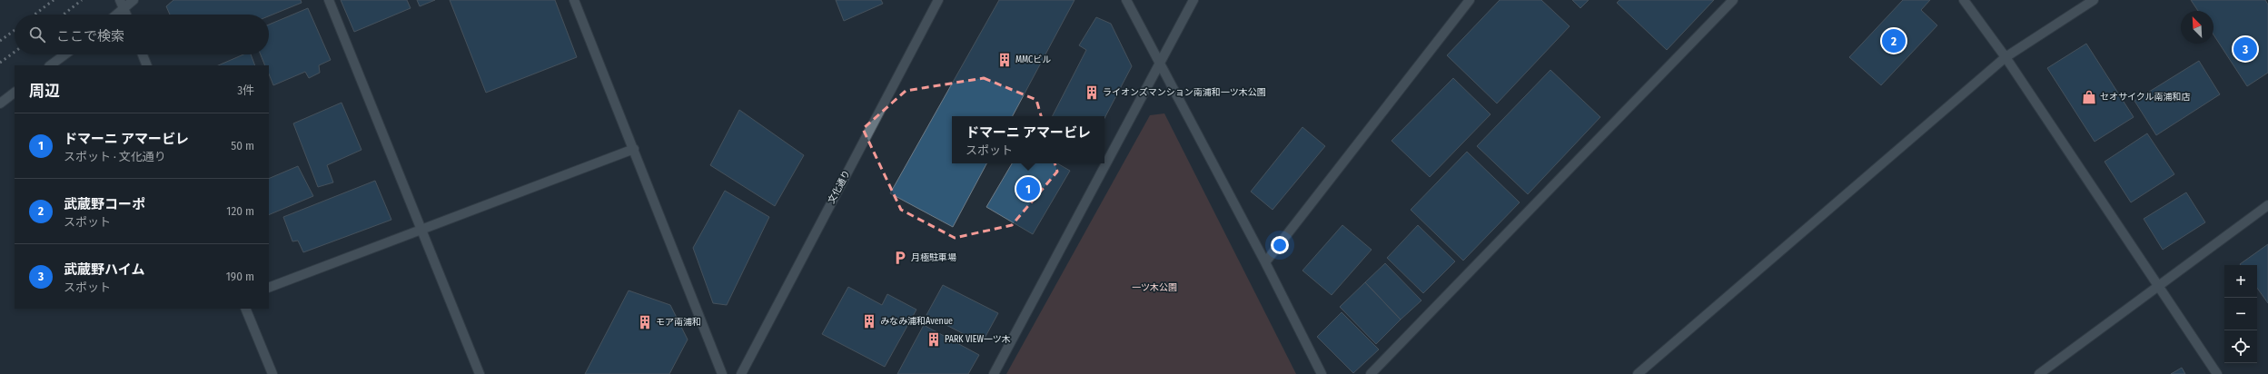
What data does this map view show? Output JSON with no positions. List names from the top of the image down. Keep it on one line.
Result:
{"streets":{"street":["文化通り"]},"parks":["一ツ木公園"],"places":{"building":["MMCビル","ライオンズマンション南浦和一ツ木公園","みなみ浦和Avenue","モア南浦和","PARK VIEW一ツ木"],"shop":["セオサイクル南浦和店"],"parking":["月極駐車場"]},"north":"top left","page":{"search":"ここで検索","pins":["2","3","1"],"heading":["周辺","3件"],"list":[{"mark":"1","name":"ドマーニ アマービレ","note":"スポット · 文化通り","value":"50 m"},{"mark":"2","name":"武蔵野コーポ","note":"スポット","value":"120 m"},{"mark":"3","name":"武蔵野ハイム","note":"スポット","value":"190 m"}],"popup":["ドマーニ アマービレ","スポット"],"map_buttons":["+","−"]}}
